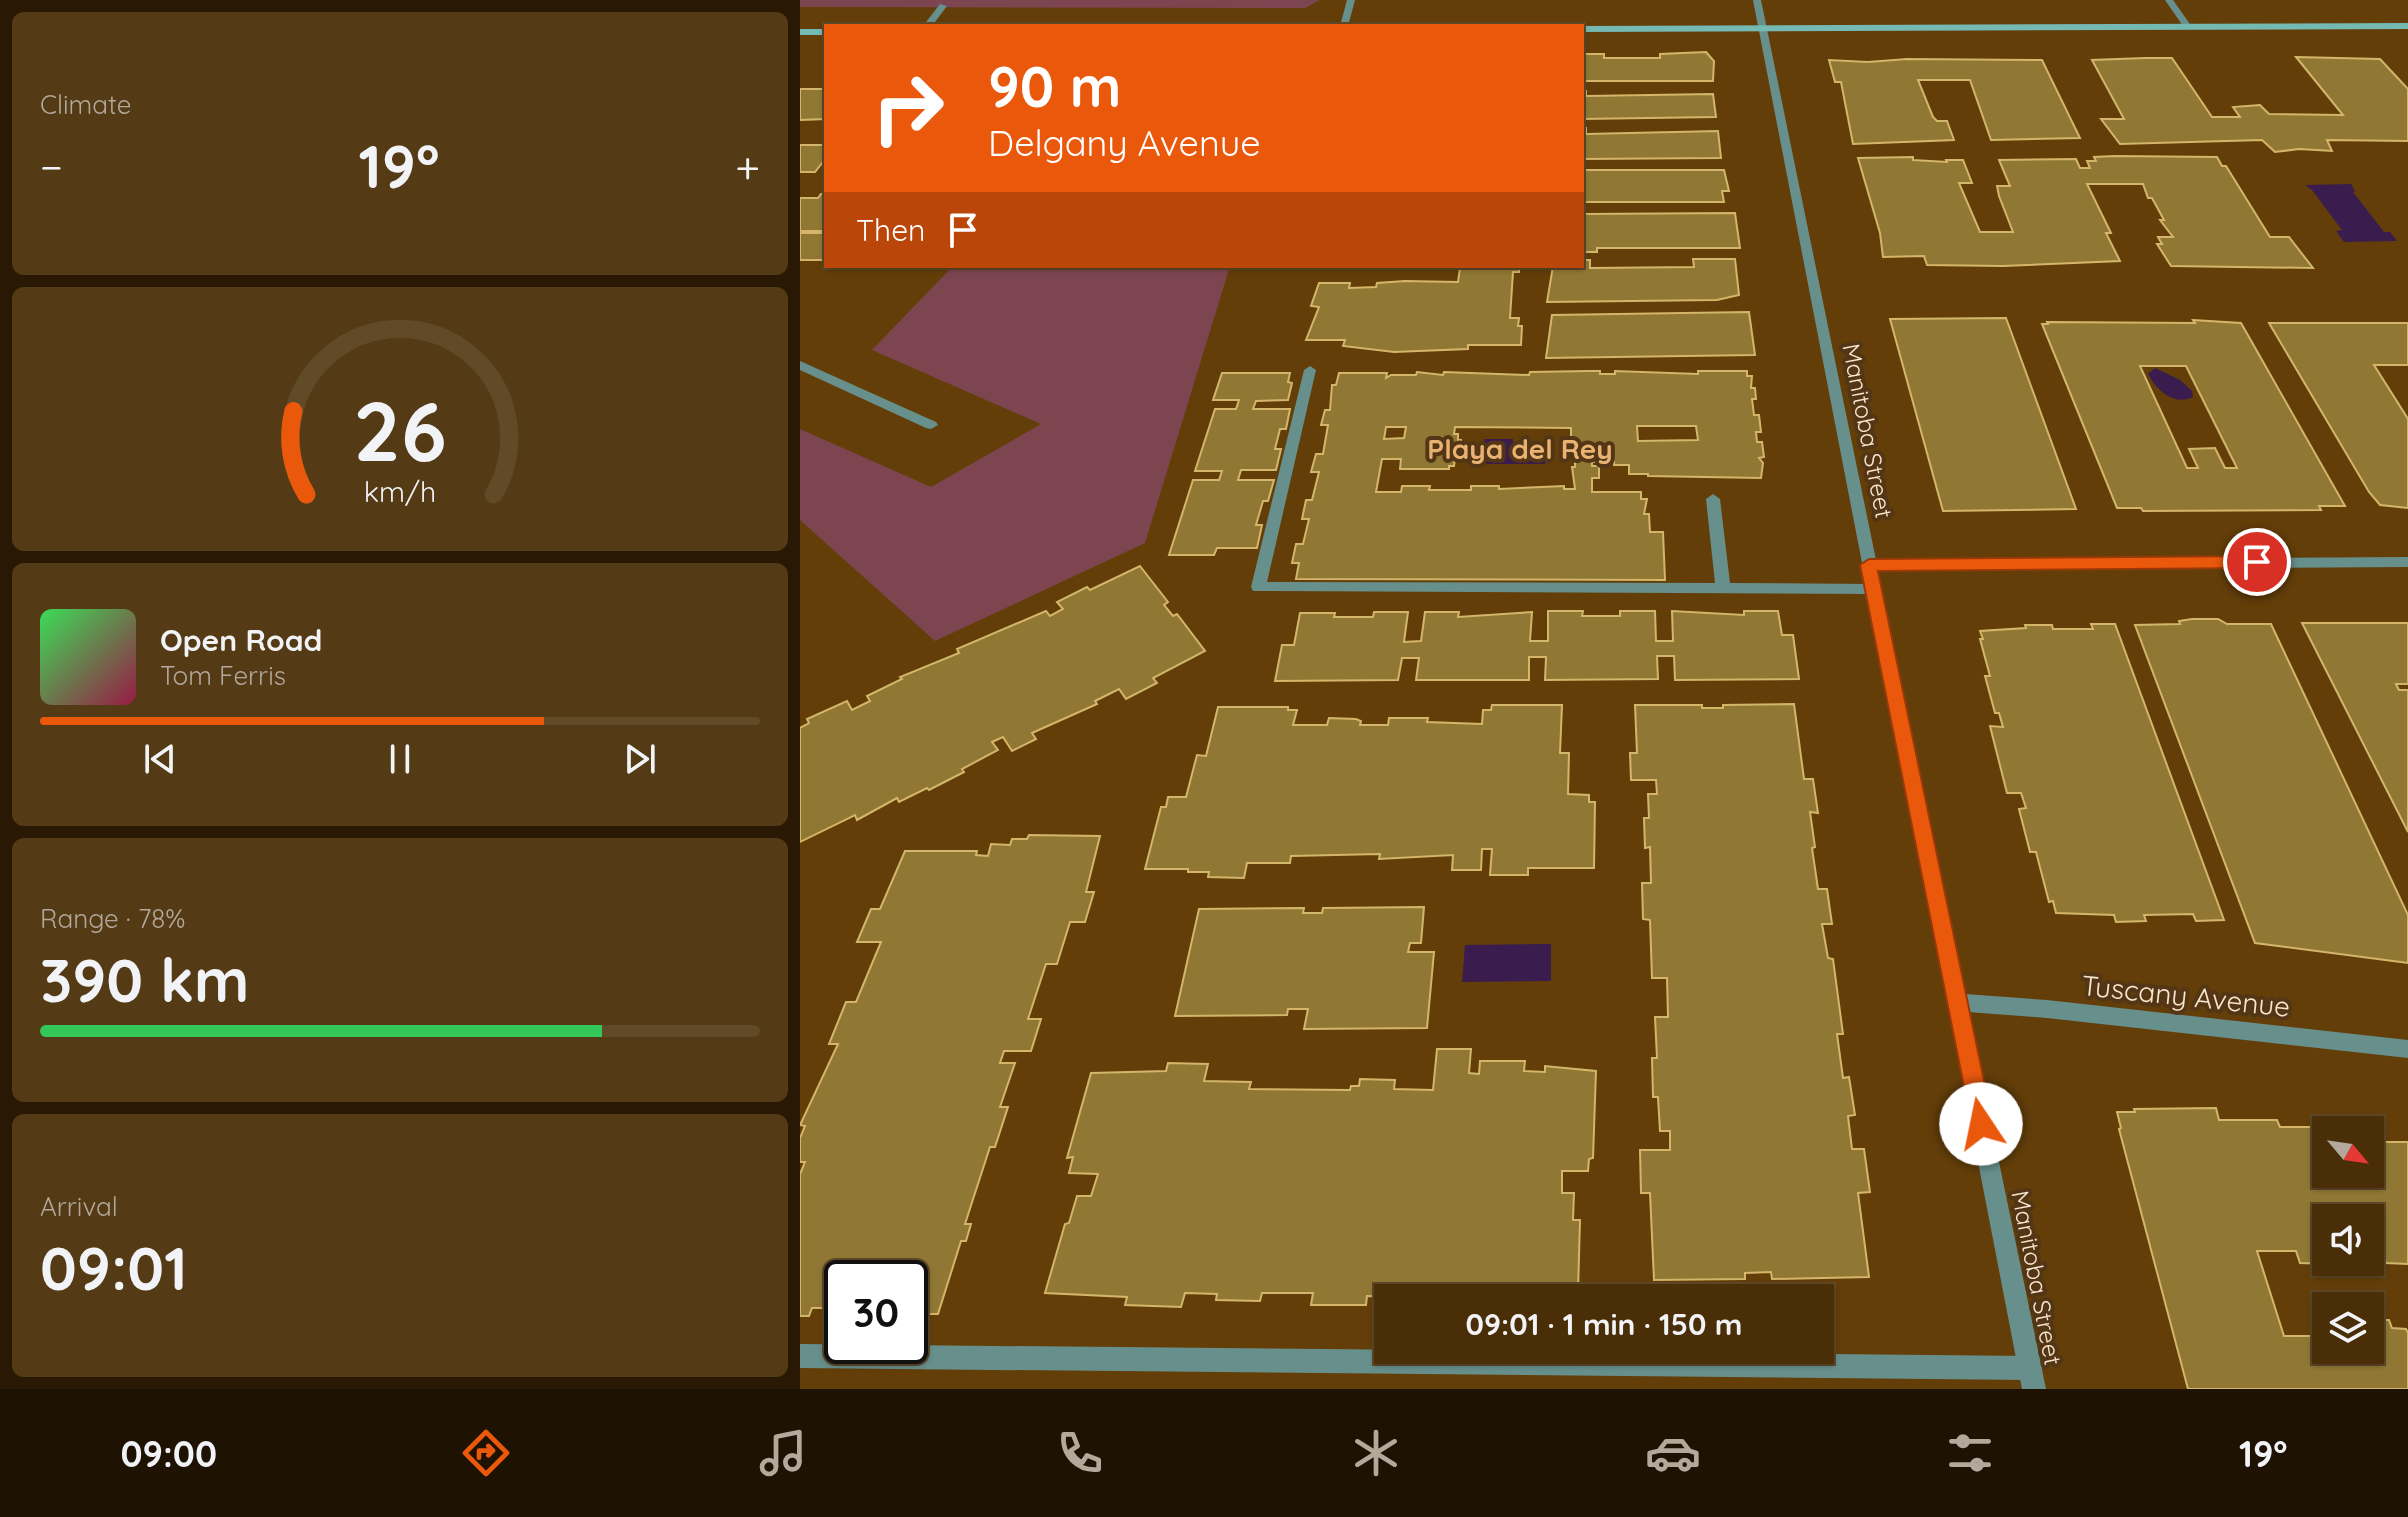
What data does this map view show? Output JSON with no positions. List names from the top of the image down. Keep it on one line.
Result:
{"streets":{"street":["Manitoba Street","Tuscany Avenue"]},"crossings":[["Manitoba Street","Tuscany Avenue"]],"districts":["Playa del Rey"],"north":"bottom right","page":{"tile":["Climate",["Range · 78%","390 km"],["Arrival","09:01"]],"turn":["90 m","Delgany Avenue"],"heat":["−","19°","+"],"then":"Then","song":["Open Road","Tom Ferris"],"limit":"30","trip":"09:01 · 1 min · 150 m","tabs":["09:00","19°"],"gauge":["26","km/h"]}}
